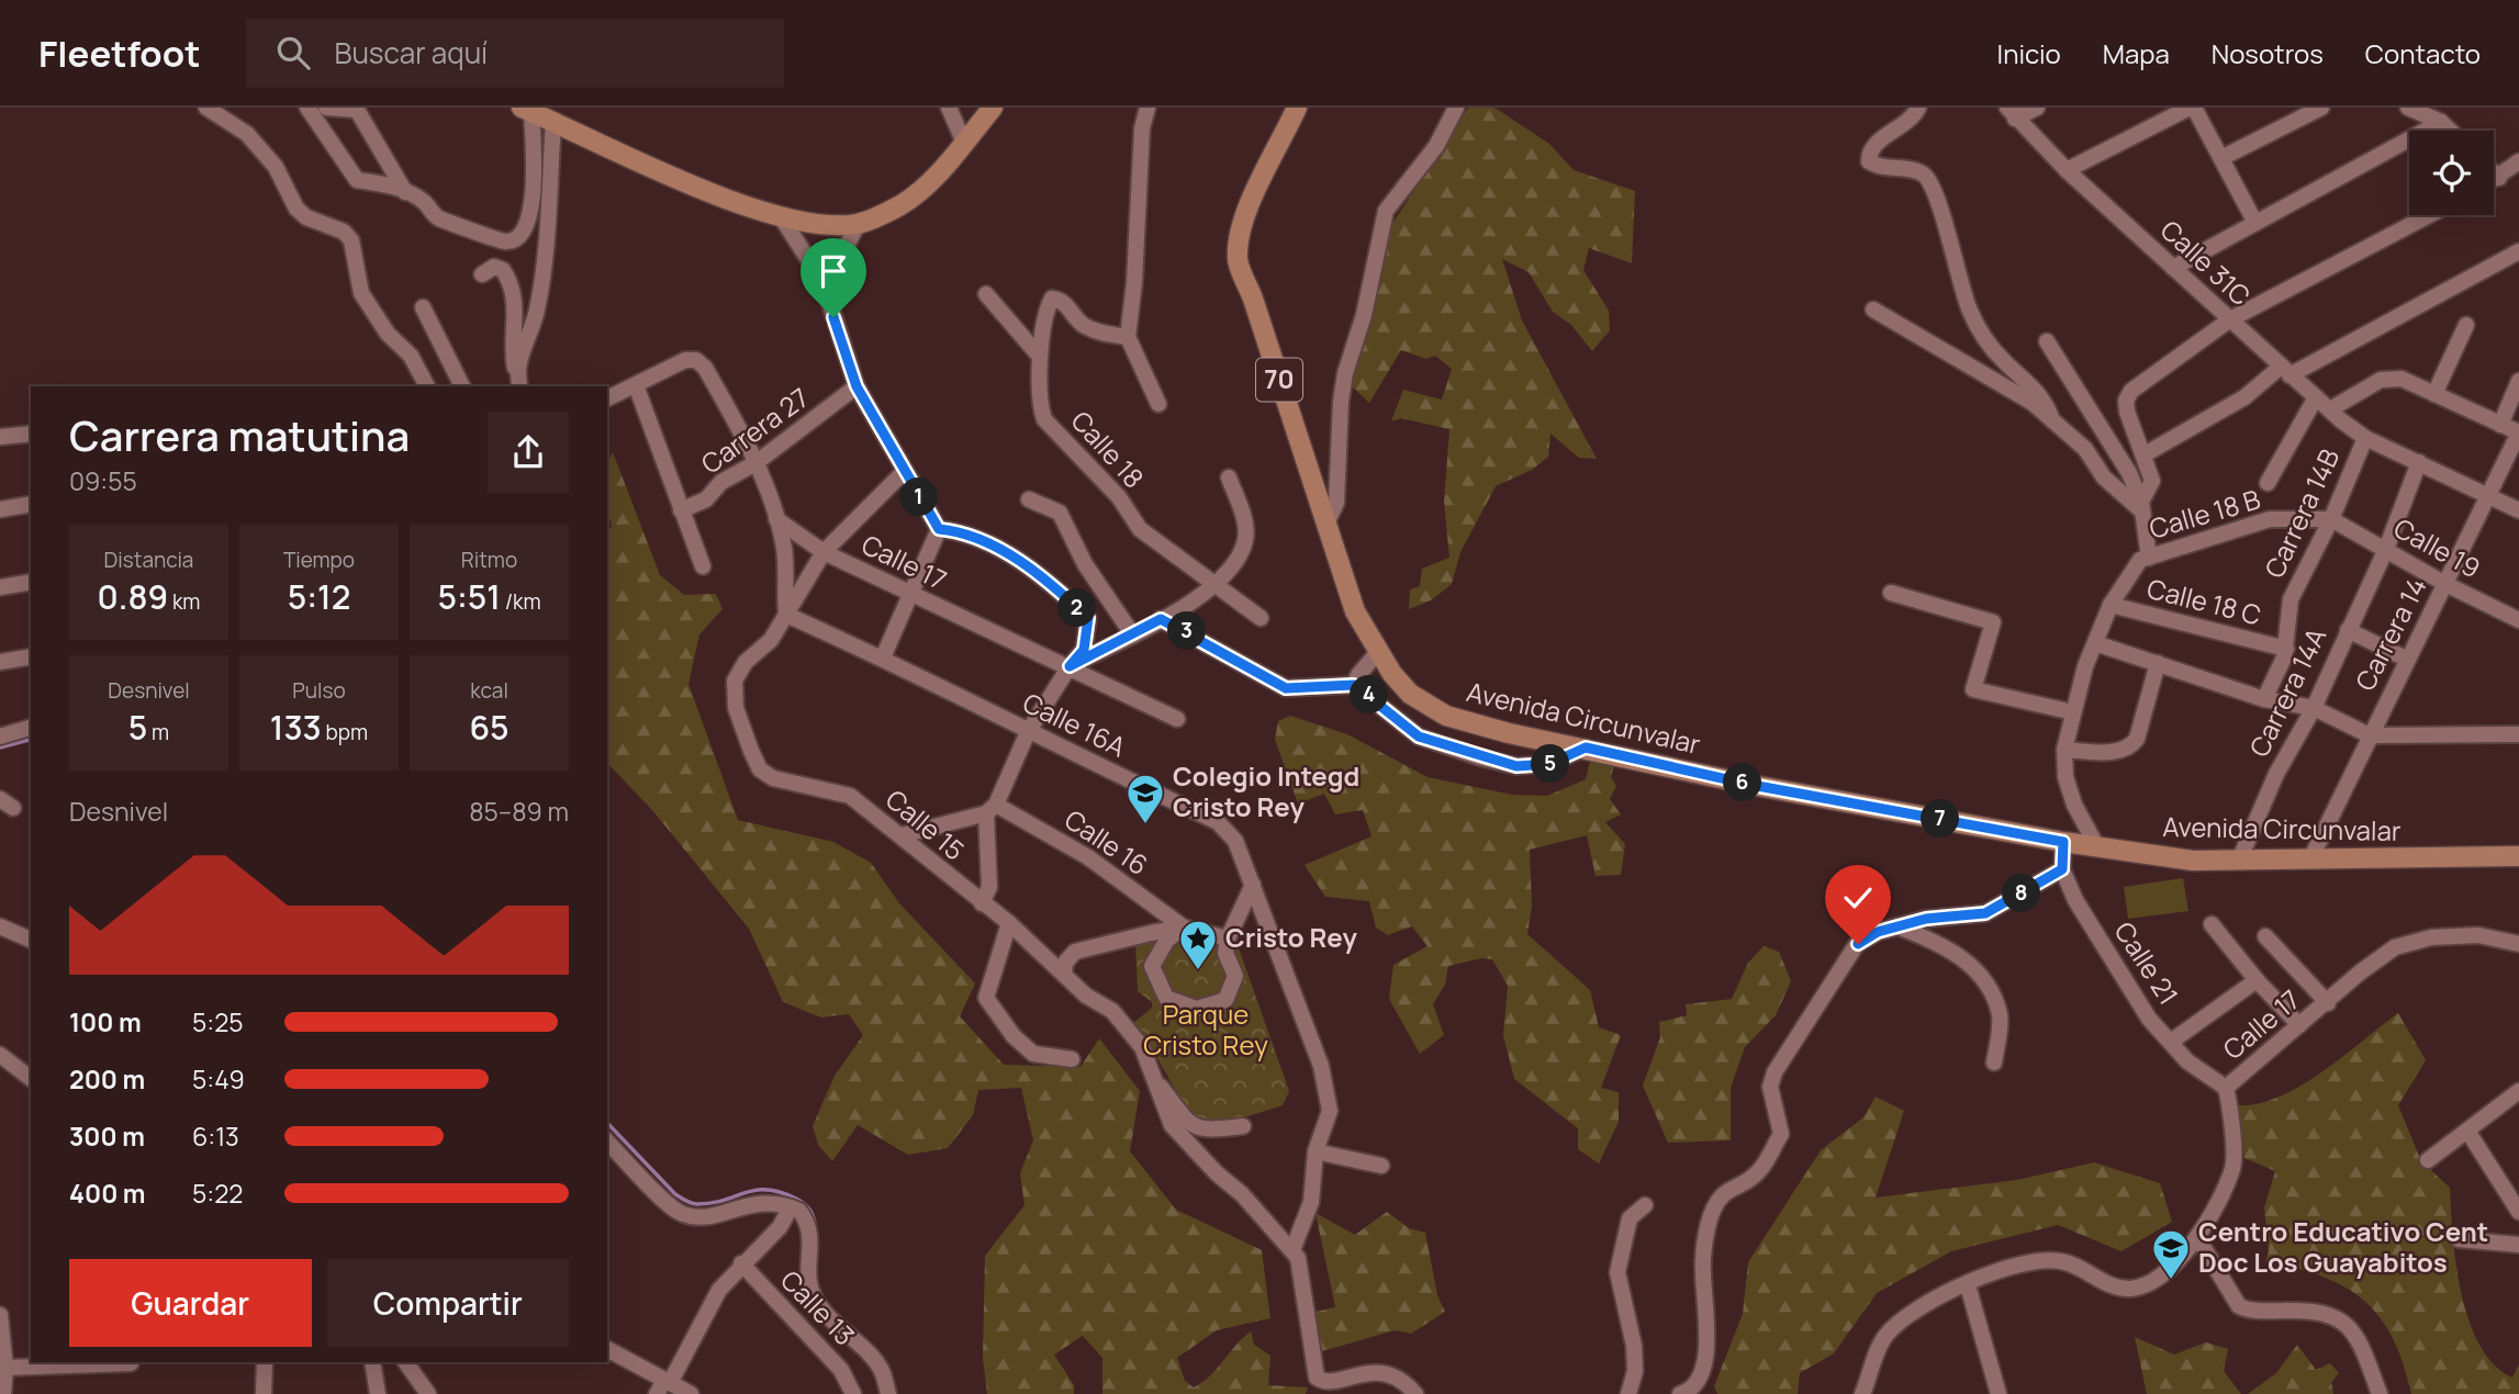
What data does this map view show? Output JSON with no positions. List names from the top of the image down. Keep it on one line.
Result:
{"streets":{"main road":["70","Avenida Circunvalar"],"street":["Calle 31C","Carrera 27","Calle 18","Carrera 14B","Calle 18 B","Calle 19","Calle 17","Calle 18 C","Carrera 14","Carrera 14A","Calle 16A","Calle 15","Calle 16","Calle 21","Calle 13"]},"crossings":[["Calle 31C","Carrera 14B"],["Calle 31C","Carrera 14"],["Calle 31C","Carrera 14A"],["Carrera 14B","Calle 18 B"],["Carrera 14B","Calle 19"],["Carrera 14B","Calle 18 C"],["Calle 18 B","Calle 19"],["Calle 19","Carrera 14"],["Calle 19","Carrera 14A"],["Calle 17","Calle 21"],["Carrera 14","Avenida Circunvalar"],["Carrera 14A","Avenida Circunvalar"],["Avenida Circunvalar","Calle 21"],["Calle 16A","Calle 15"]],"parks":["Parque Cristo Rey"],"places":{"school or university":["Colegio Integd Cristo Rey","Centro Educativo Cent Doc Los Guayabitos"],"place":["Cristo Rey"]},"page":{"header":"Fleetfoot","search":"Buscar aquí","nav":["Inicio","Mapa","Nosotros","Contacto"],"heading":["Carrera matutina","09:55"],"pins":["1","2","3","4","5","6","7","8"],"stats":[["Distancia","0.89 km"],["Tiempo","5:12"],["Ritmo","5:51 /km"],["Desnivel","5 m"],["Pulso","133 bpm"],["kcal","65"]],"chart":["Desnivel","85–89 m"],"list":[{"name":"100 m","note":"5:25"},{"name":"200 m","note":"5:49"},{"name":"300 m","note":"6:13"},{"name":"400 m","note":"5:22"}],"buttons":["Guardar","Compartir"]}}
